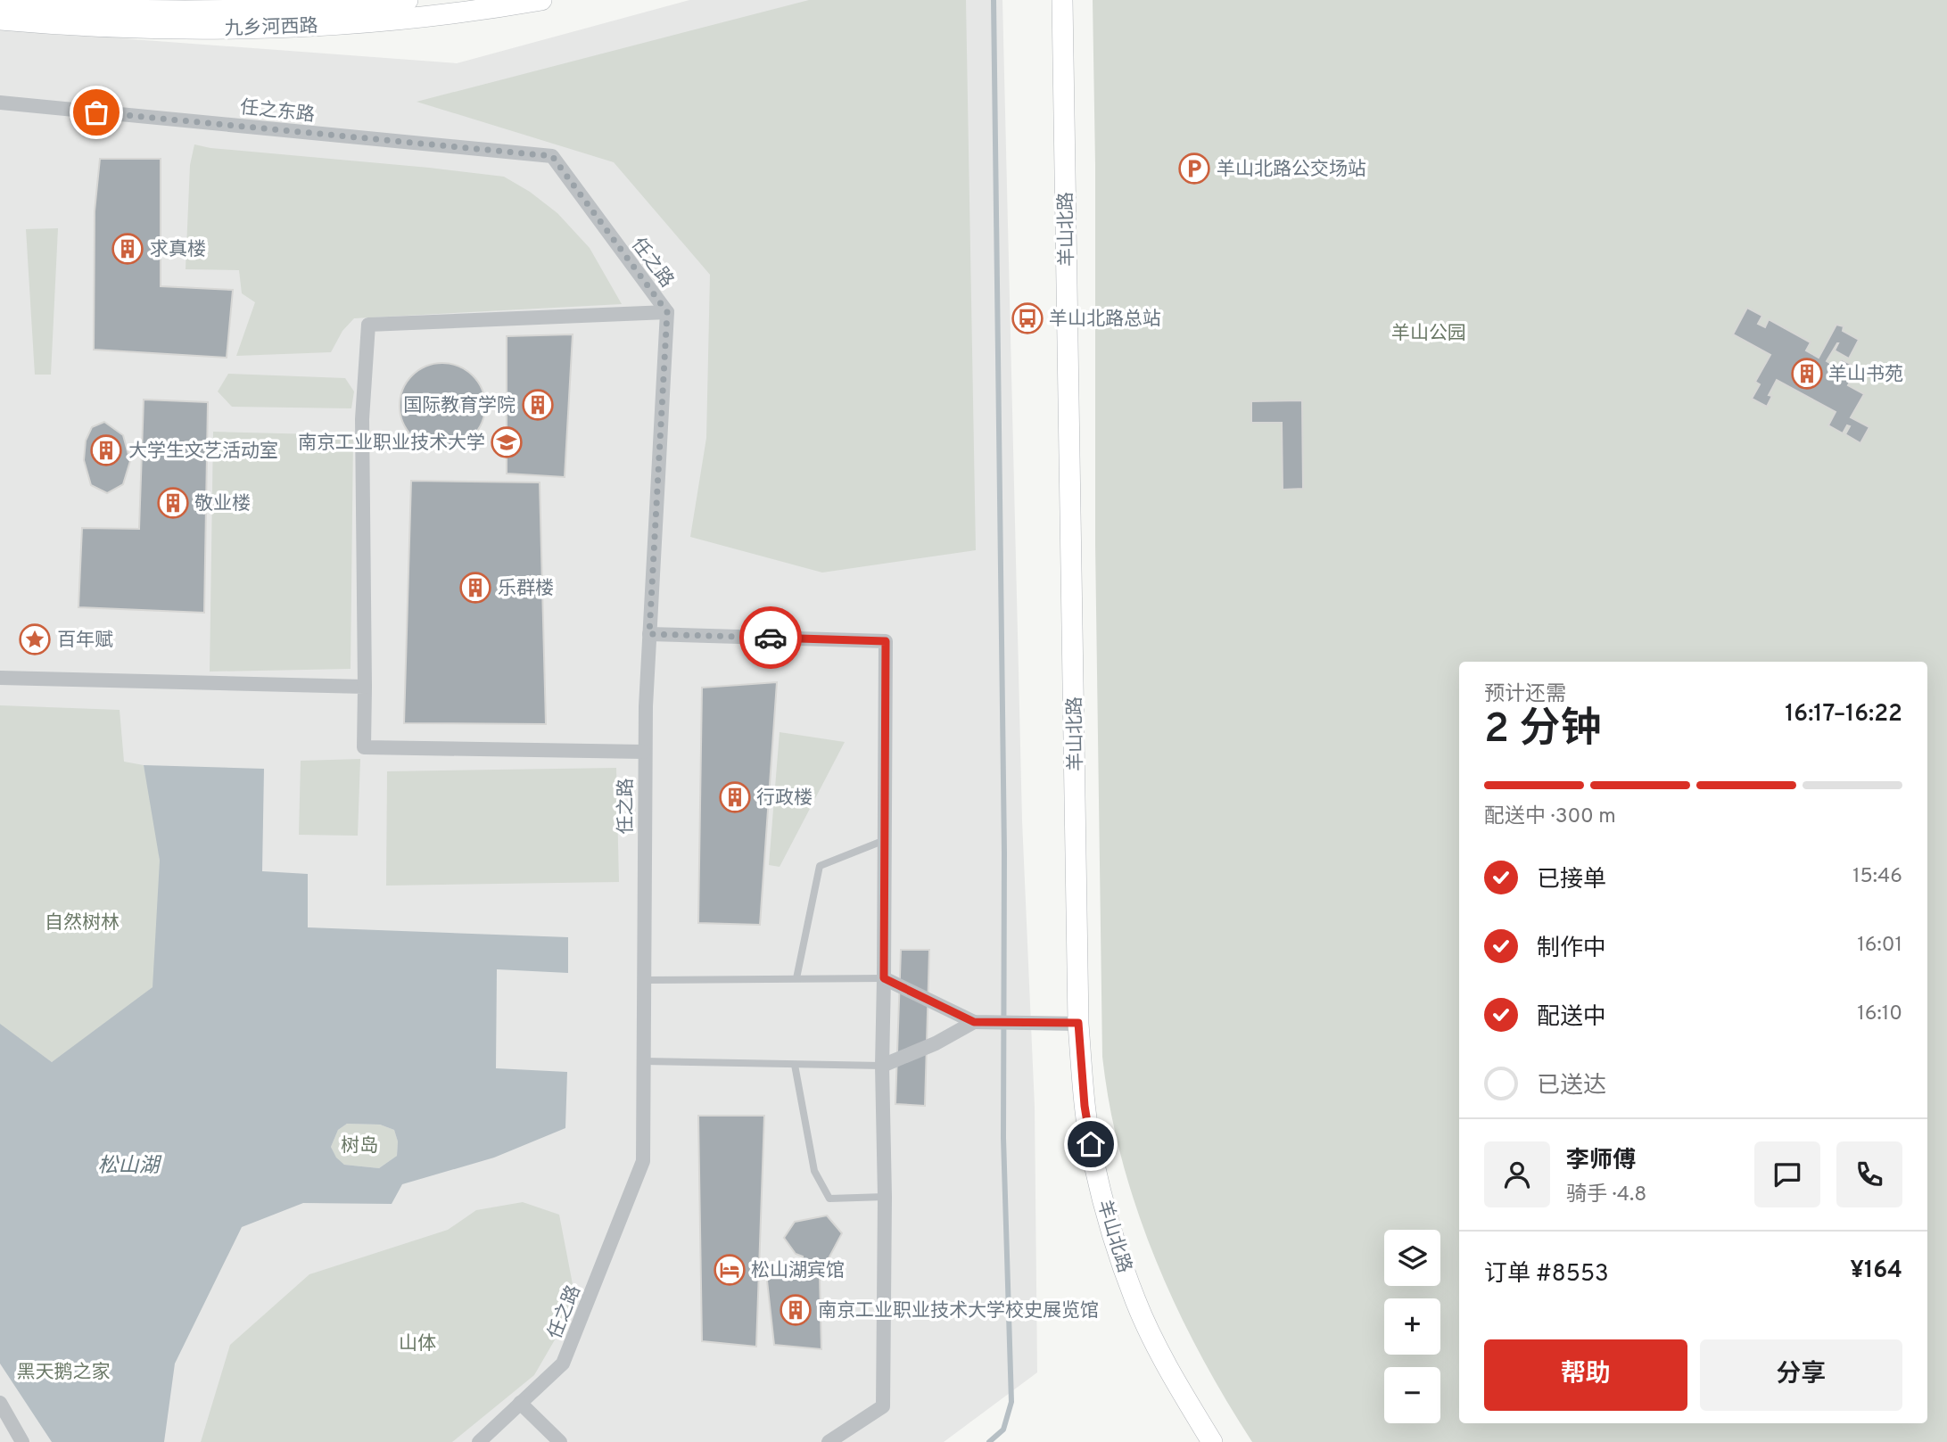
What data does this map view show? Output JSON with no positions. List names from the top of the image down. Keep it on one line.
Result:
{"streets":{"street":["九乡河西路","任之东路","羊山北路","任之路"]},"crossings":[["任之东路","任之路"]],"water":["松山湖"],"parks":["羊山公园","自然树林","树岛","山体","黑天鹅之家"],"places":{"parking":["羊山北路公交场站"],"building":["求真楼","羊山书苑","国际教育学院","大学生文艺活动室","敬业楼","乐群楼","行政楼","南京工业职业技术大学校史展览馆"],"bus stop":["羊山北路总站"],"school or university":["南京工业职业技术大学"],"place":["百年赋"],"hotel":["松山湖宾馆"]},"page":{"heading":["2 分钟","预计还需","16:17–16:22"],"panel":["李师傅","骑手 · 4.8","订单 #8553","¥164"],"bar":"配送中 · 300 m","list":[["已接单","15:46"],["制作中","16:01"],["配送中","16:10"],"已送达"],"map_buttons":["+","−"],"buttons":["帮助","分享"]}}
